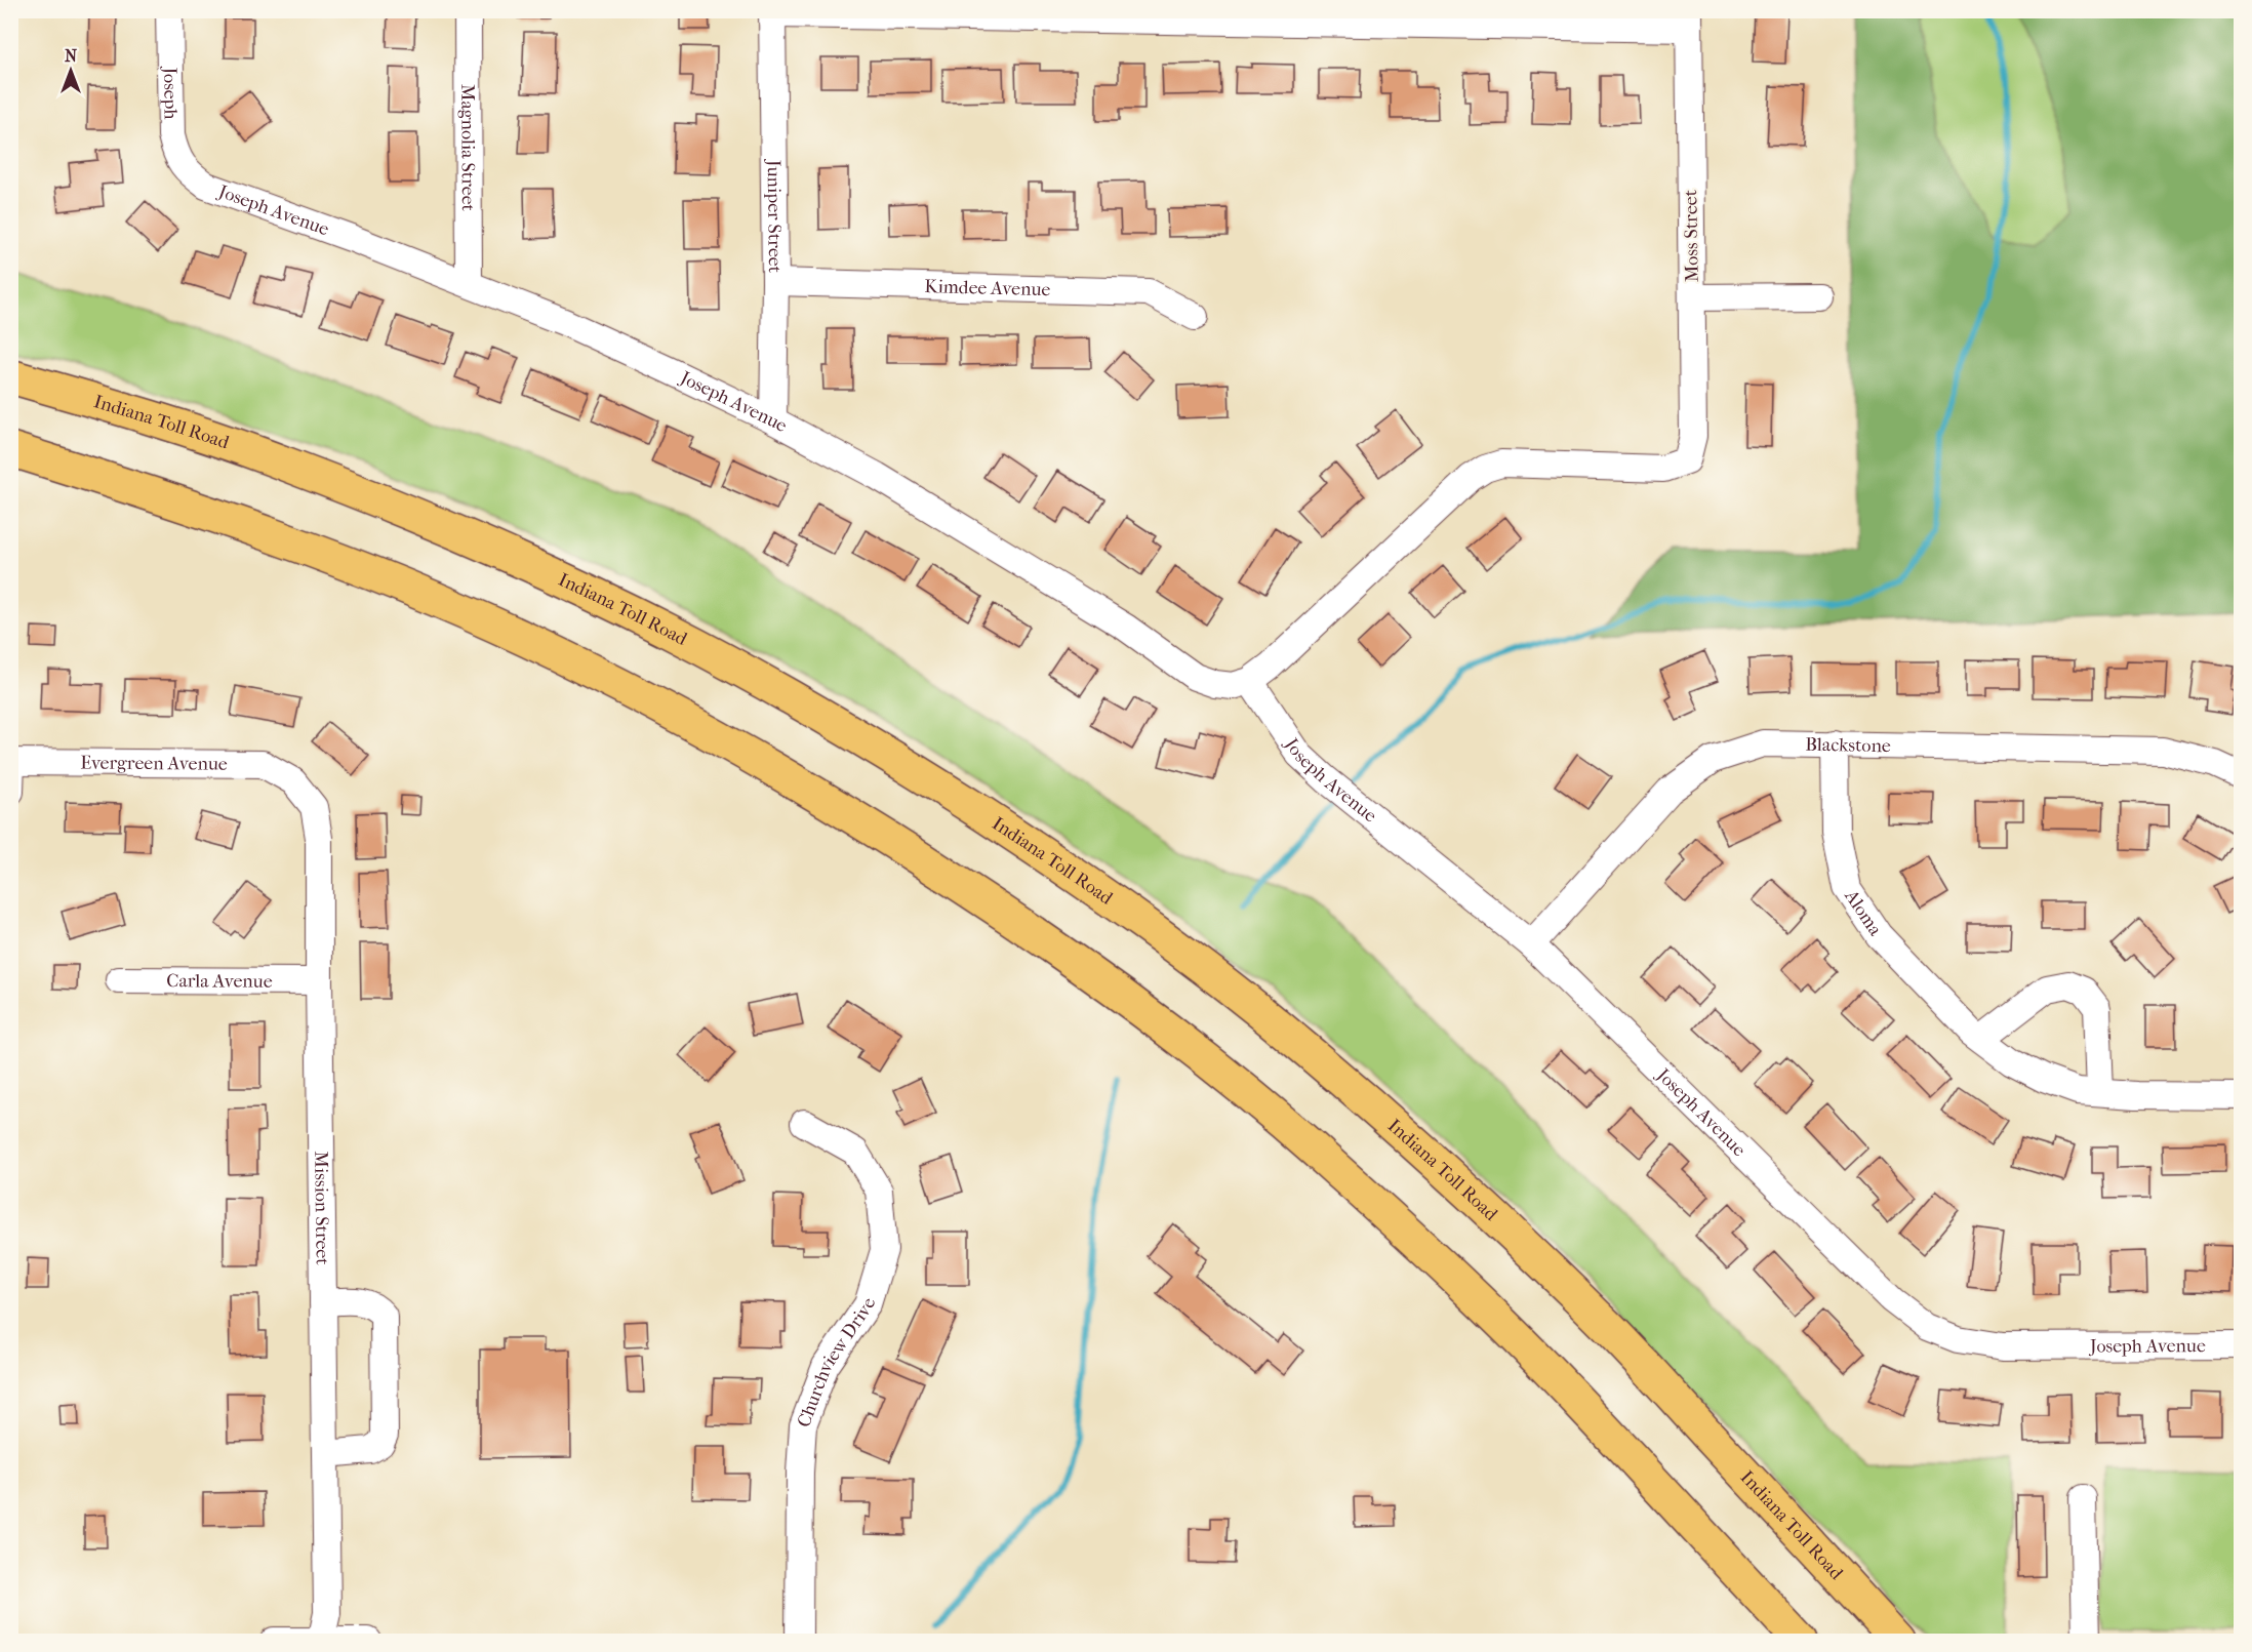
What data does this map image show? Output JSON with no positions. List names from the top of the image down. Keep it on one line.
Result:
{"streets":{"highway":["Indiana Toll Road"],"street":["Joseph","Magnolia Street","Joseph Avenue","Juniper Street","Moss Street","Kimdee Avenue","Blackstone","Evergreen Avenue","Aloma","Carla Avenue","Mission Street","Churchview Drive"]},"crossings":[["Joseph","Joseph Avenue"],["Magnolia Street","Joseph Avenue"],["Joseph Avenue","Juniper Street"],["Joseph Avenue","Moss Street"],["Joseph Avenue","Blackstone"],["Juniper Street","Kimdee Avenue"],["Blackstone","Aloma"],["Evergreen Avenue","Mission Street"],["Carla Avenue","Mission Street"]],"north":"top"}
